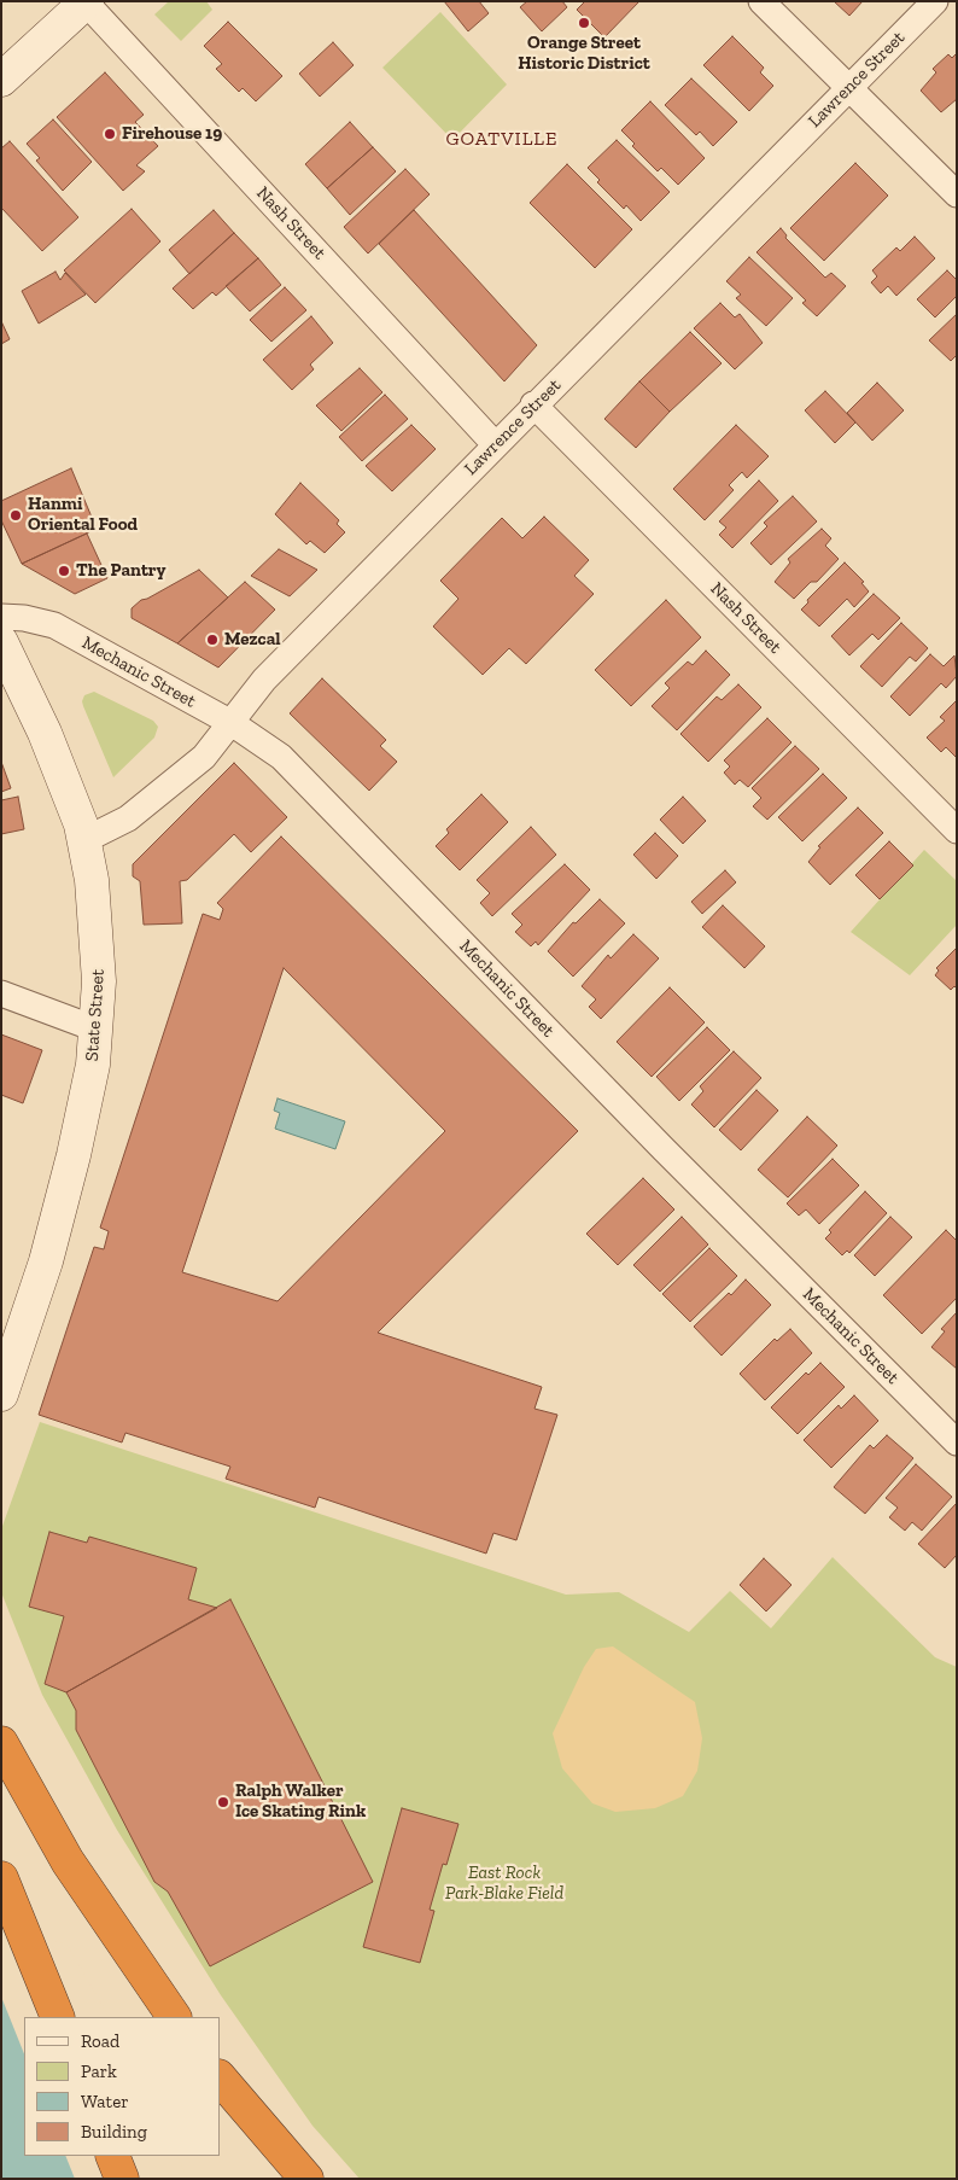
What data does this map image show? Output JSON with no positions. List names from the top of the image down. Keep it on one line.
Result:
{"streets":{"main road":["State Street"],"street":["Lawrence Street","Nash Street","Mechanic Street"]},"crossings":[["Lawrence Street","Nash Street"],["Lawrence Street","Mechanic Street"],["Lawrence Street","State Street"]],"districts":["GOATVILLE"],"parks":["East Rock Park-Blake Field"],"places":["Orange Street Historic District","Firehouse 19","Hanmi Oriental Food","The Pantry","Mezcal","Ralph Walker Ice Skating Rink"],"legend":["Road","Park","Water","Building"]}
